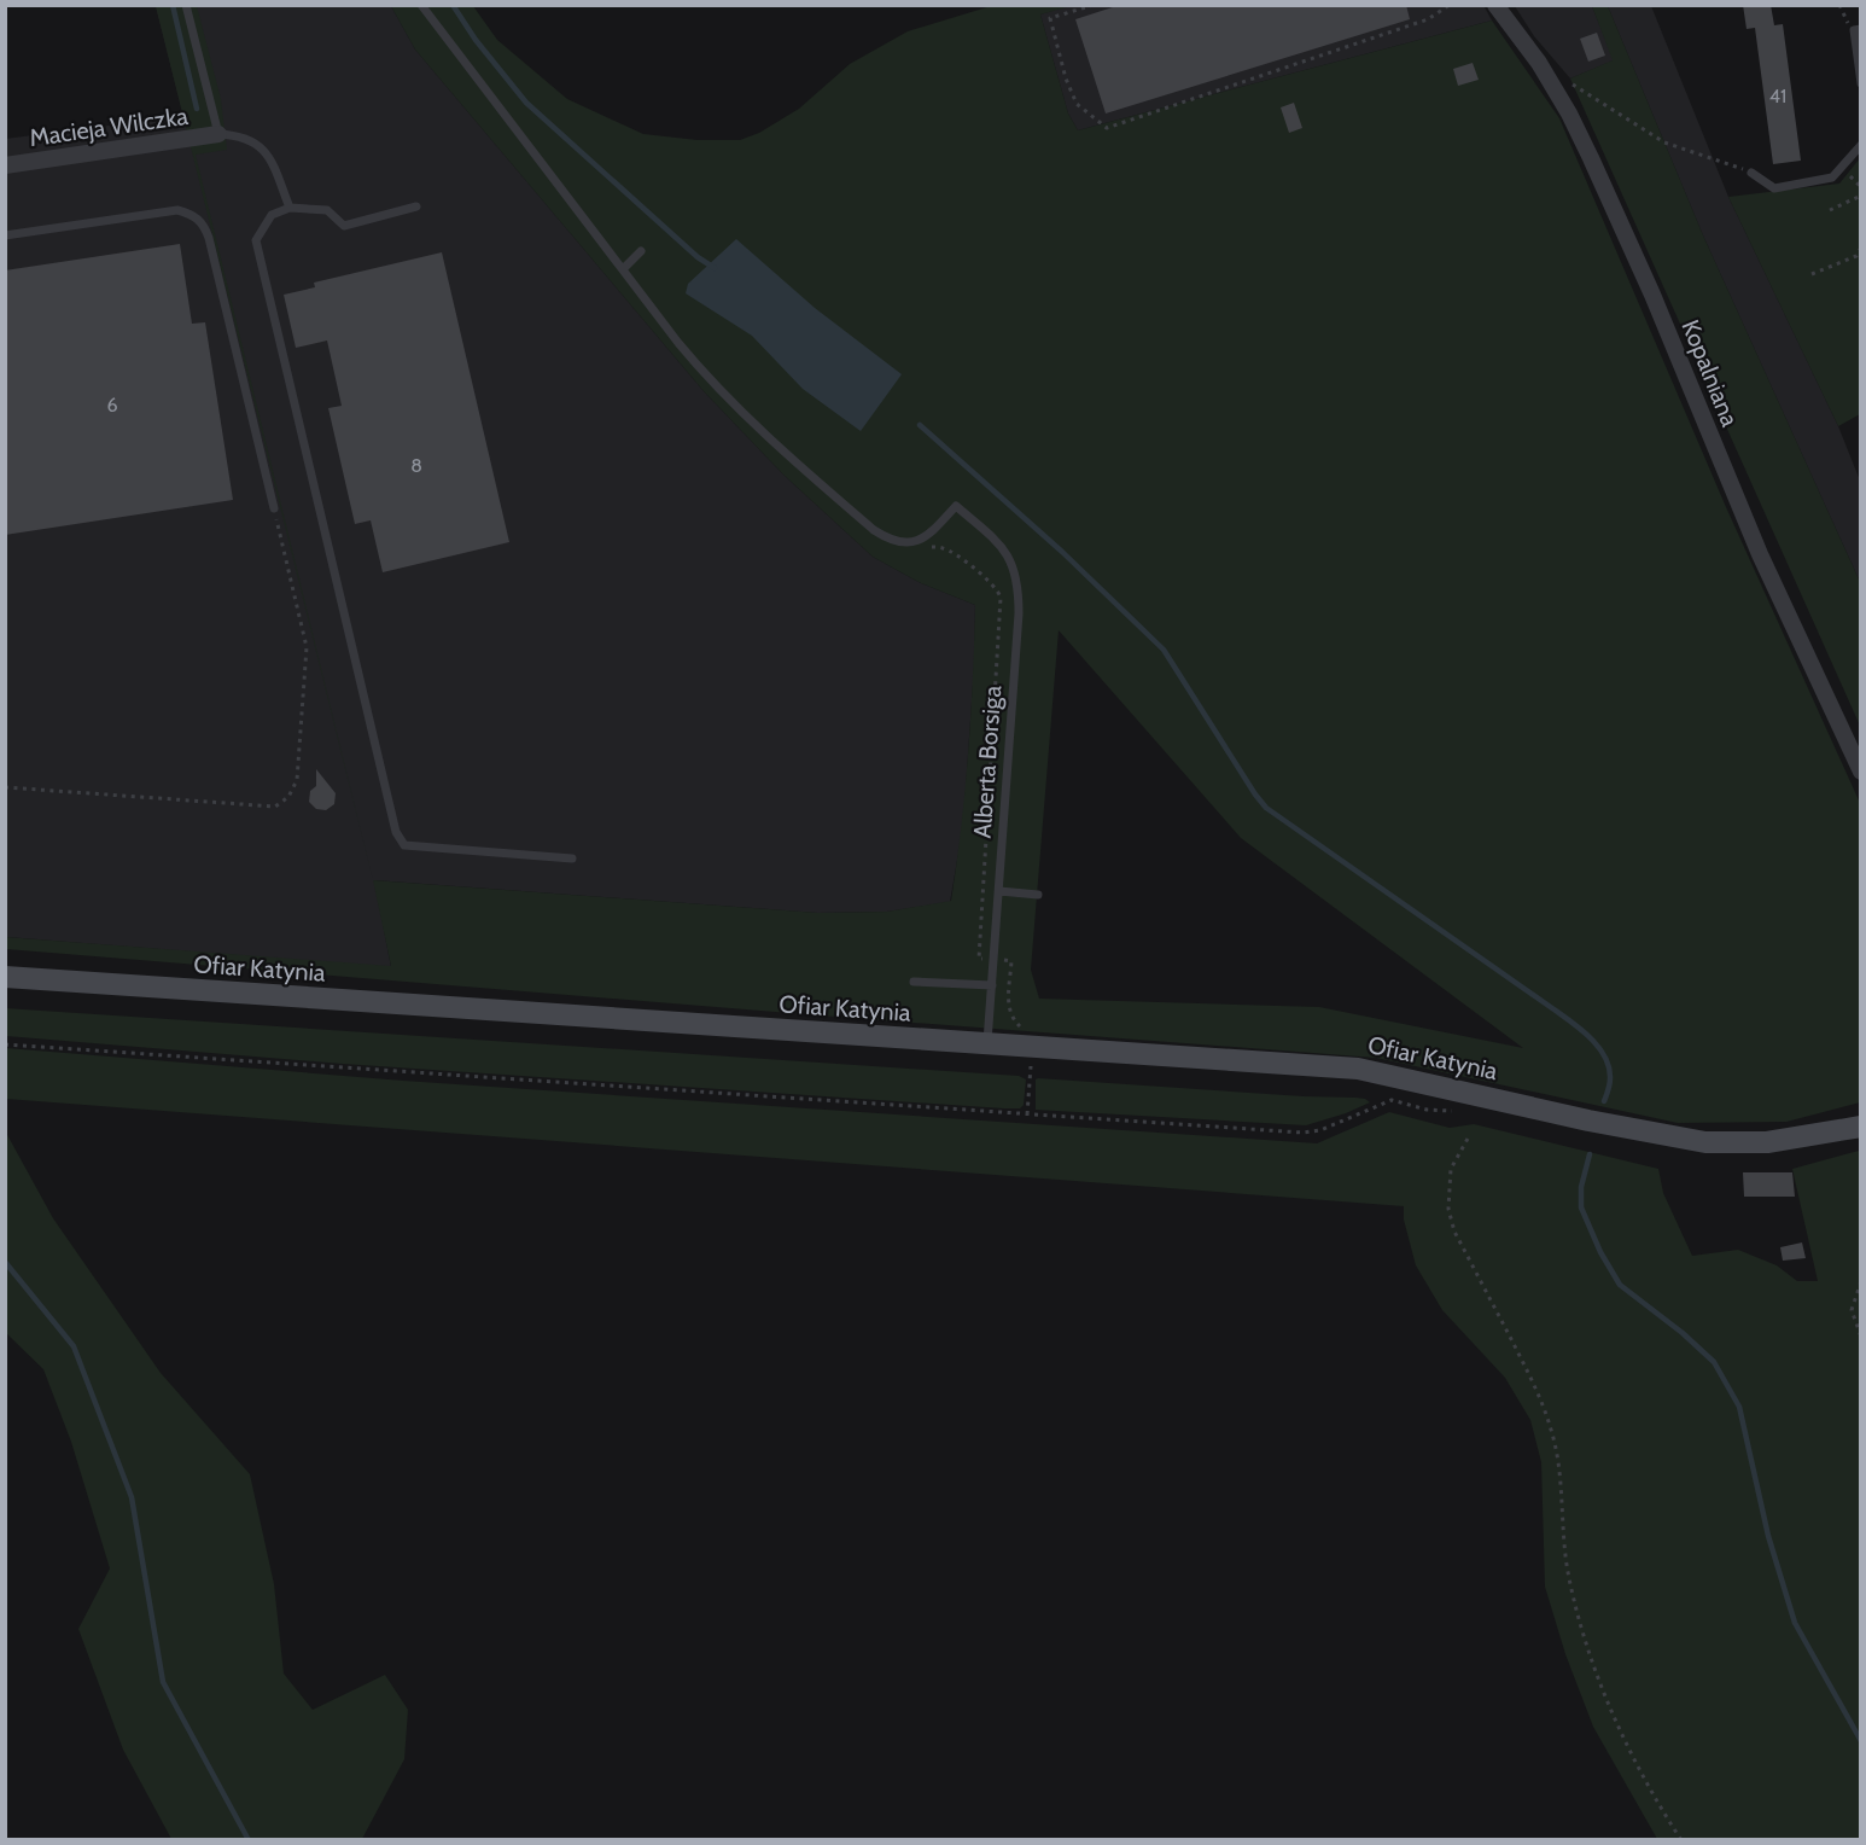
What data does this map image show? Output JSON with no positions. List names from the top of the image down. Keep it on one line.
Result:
{"streets":{"street":["Macieja Wilczka","Kopalniana","Ofiar Katynia"],"lane":["Alberta Borsiga"]},"crossings":[["Alberta Borsiga","Ofiar Katynia"]],"house_numbers":["41","6","8"]}
